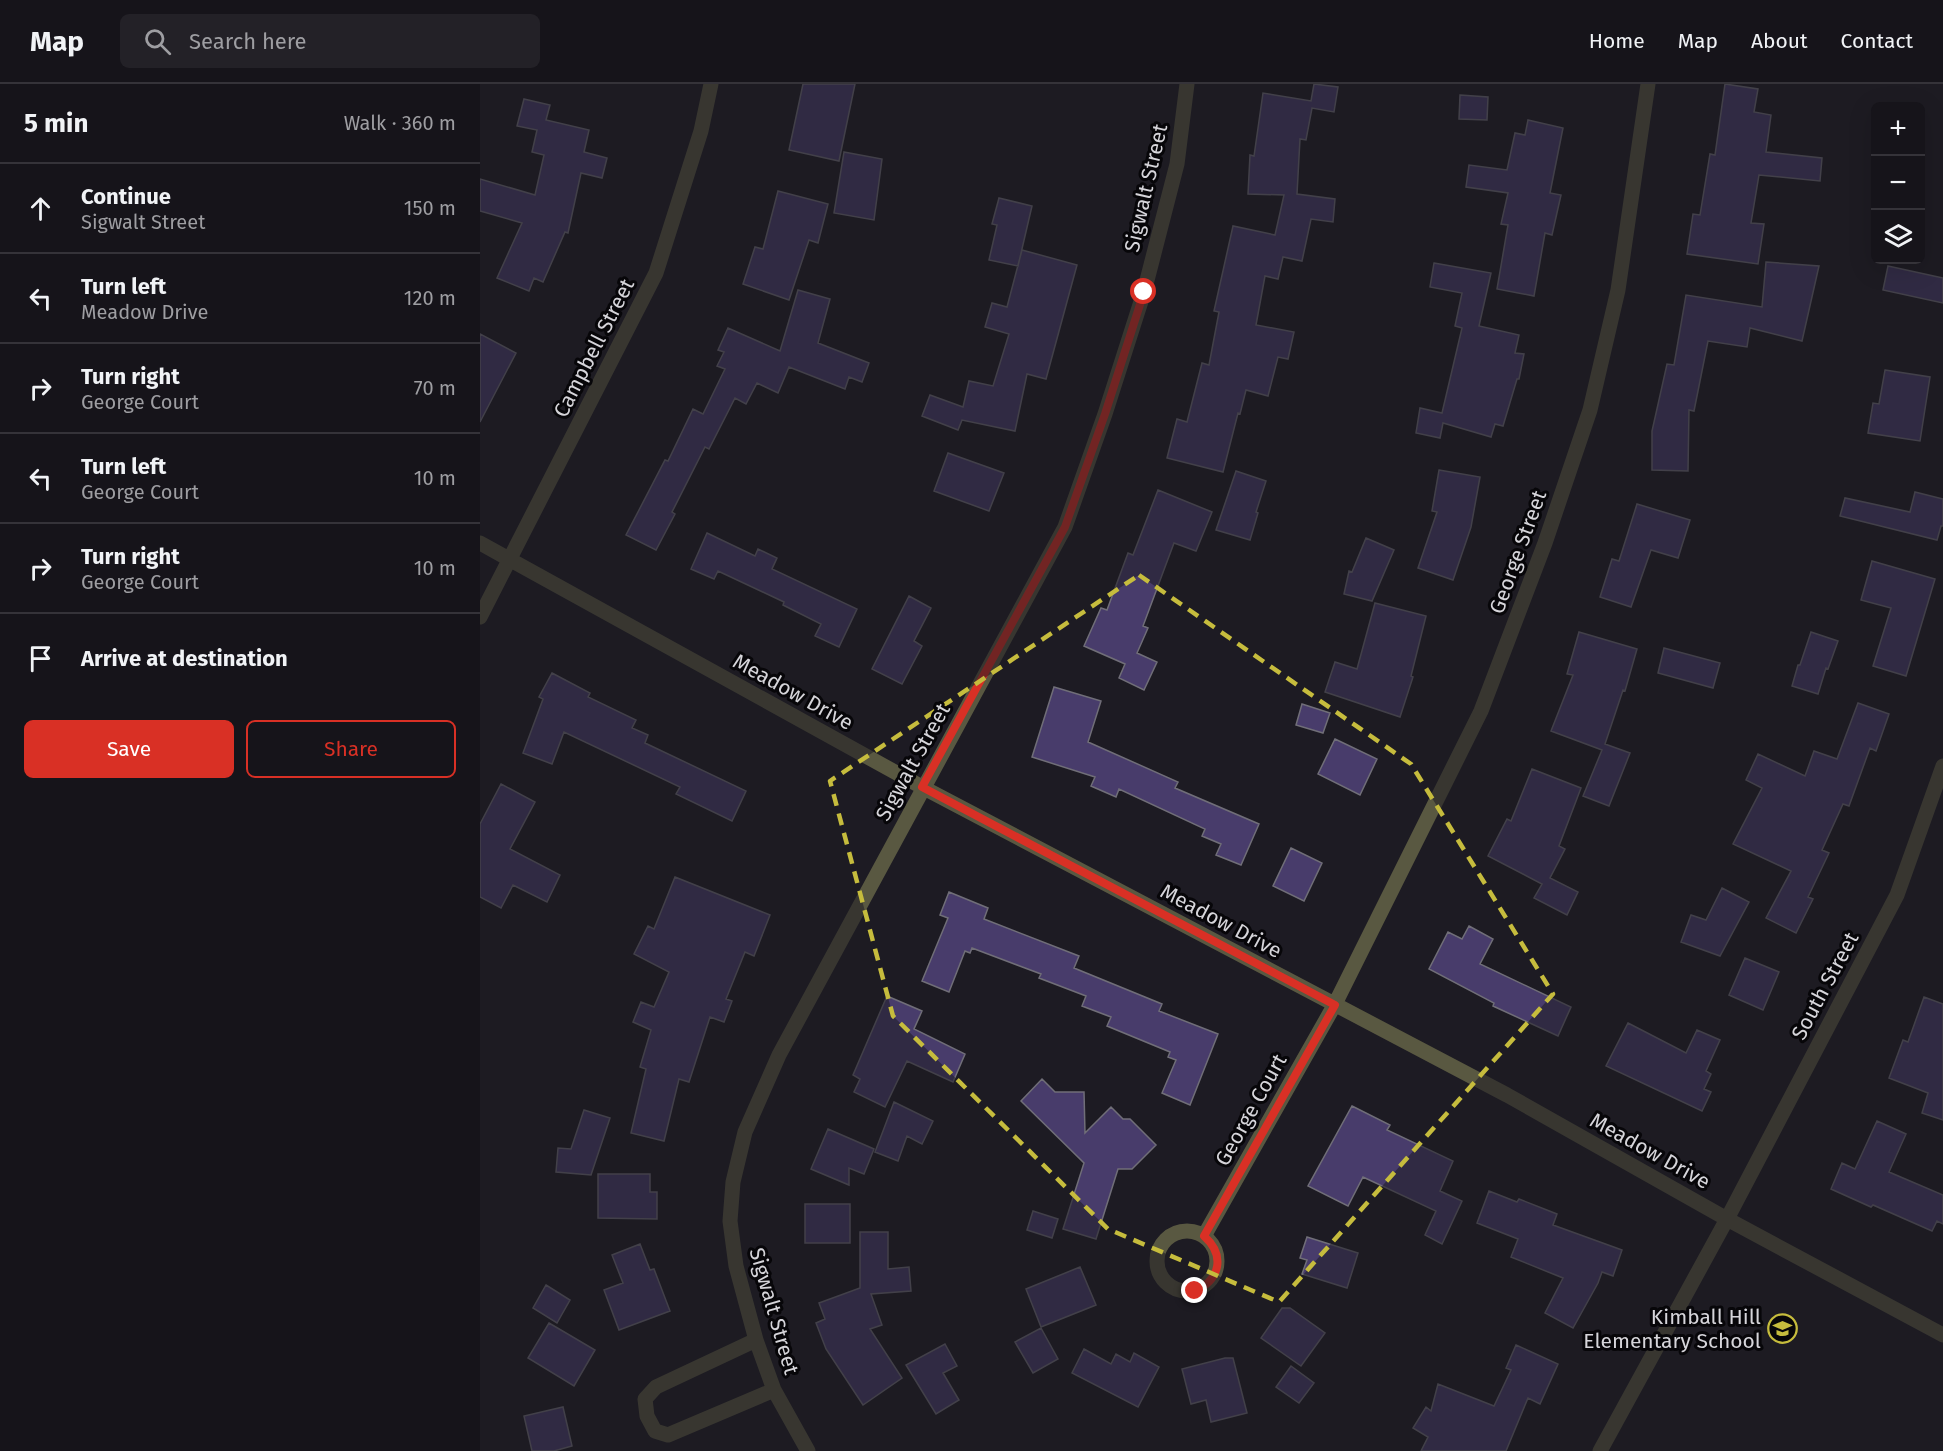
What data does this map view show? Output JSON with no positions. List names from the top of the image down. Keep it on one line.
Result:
{"streets":{"street":["Sigwalt Street","Campbell Street","George Street","Meadow Drive","South Street","George Court"]},"crossings":[["Sigwalt Street","Meadow Drive"],["Campbell Street","Meadow Drive"],["George Street","Meadow Drive"],["George Street","George Court"],["Meadow Drive","South Street"],["Meadow Drive","George Court"]],"places":{"school or university":["Kimball Hill Elementary School"]},"page":{"header":"Map","search":"Search here","nav":["Home","Map","About","Contact"],"heading":["5 min","Walk · 360 m"],"map_buttons":["+","−"],"list":[["Continue","Sigwalt Street","150 m"],["Turn left","Meadow Drive","120 m"],["Turn right","George Court","70 m"],["Turn left","George Court","10 m"],["Turn right","George Court","10 m"],"Arrive at destination"],"buttons":["Save","Share"]}}
